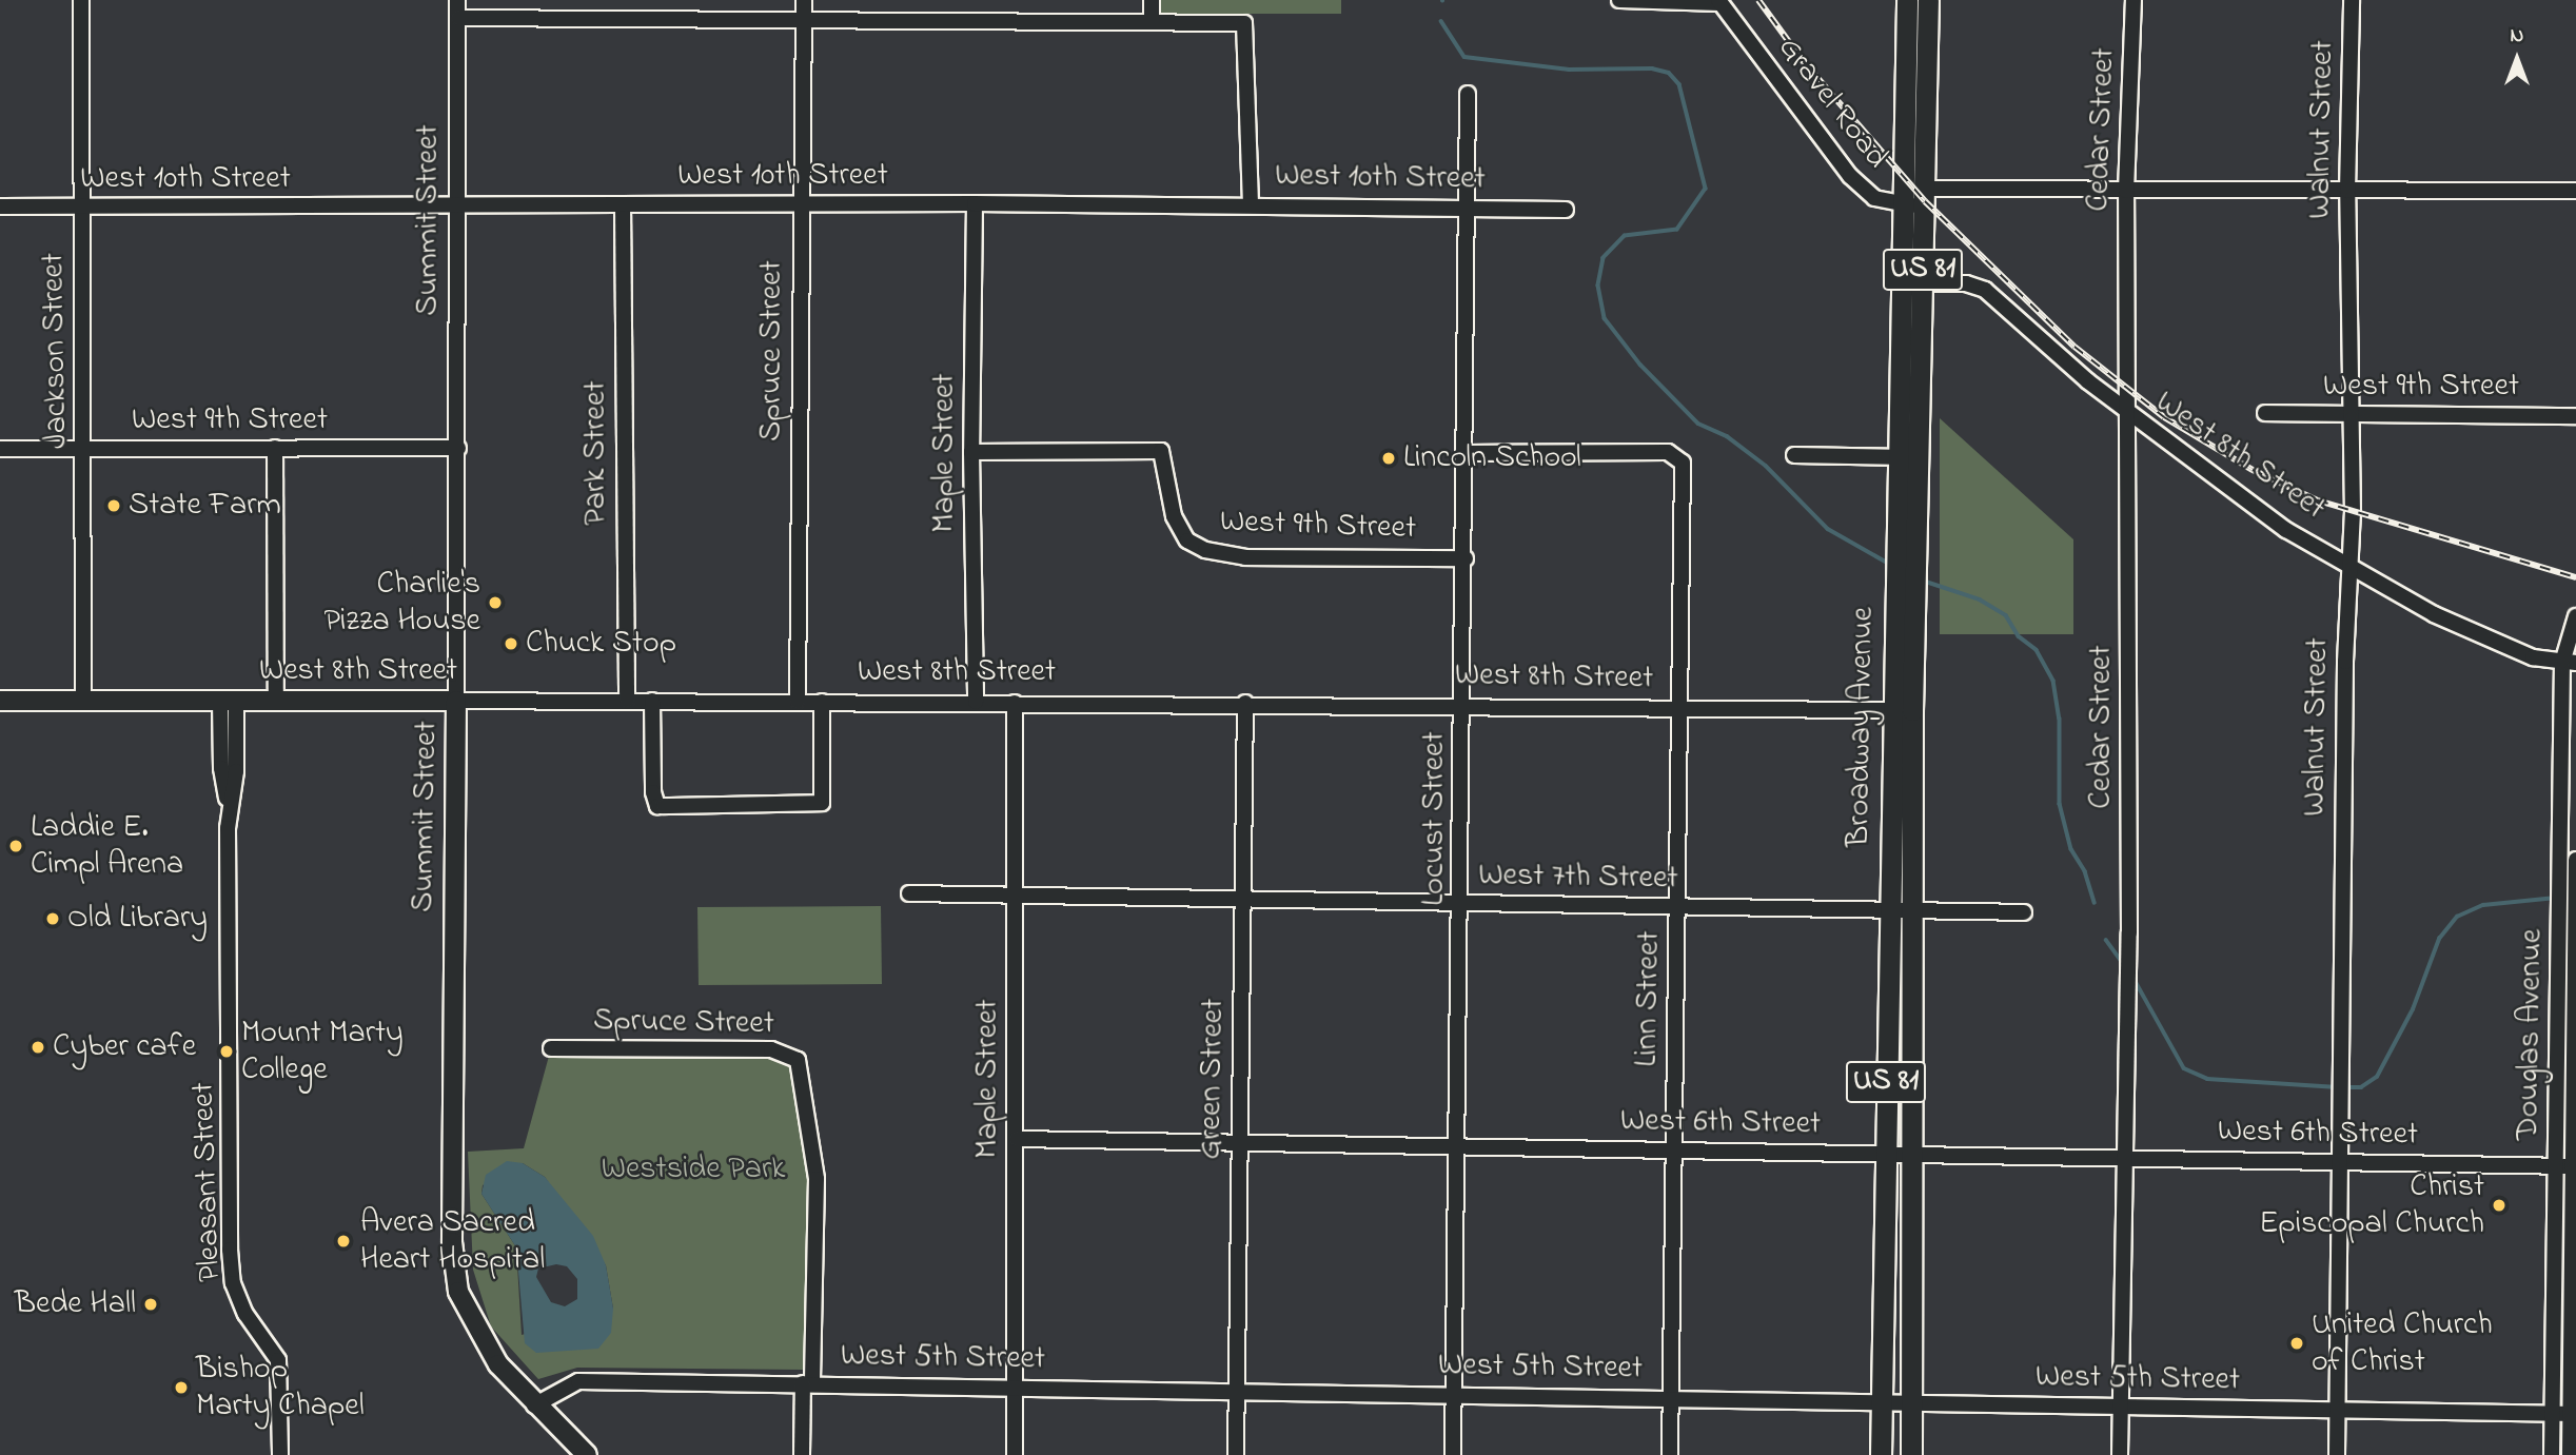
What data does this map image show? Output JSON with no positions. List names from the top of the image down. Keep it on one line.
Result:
{"streets":{"highway":["US 81","Broadway Avenue"],"main road":["Summit Street","West 8th Street"],"street":["Gravel Road","Cedar Street","Walnut Street","West 10th Street","Jackson Street","Spruce Street","West 9th Street","Park Street","Maple Street","Locust Street","West 7th Street","Linn Street","Douglas Avenue","Green Street","West 6th Street","Pleasant Street","West 5th Street"]},"crossings":[["Gravel Road","Broadway Avenue"],["Cedar Street","West 8th Street"],["Cedar Street","West 6th Street"],["Cedar Street","West 5th Street"],["Walnut Street","West 9th Street"],["Walnut Street","West 8th Street"],["Walnut Street","West 6th Street"],["Walnut Street","West 5th Street"],["West 10th Street","Summit Street"],["West 10th Street","Jackson Street"],["West 10th Street","Spruce Street"],["West 10th Street","Park Street"],["West 10th Street","Maple Street"],["West 10th Street","Locust Street"],["Summit Street","West 9th Street"],["Summit Street","West 8th Street"],["Summit Street","West 5th Street"],["Jackson Street","West 9th Street"],["Jackson Street","West 8th Street"],["Spruce Street","West 8th Street"],["Spruce Street","West 5th Street"],["West 9th Street","Maple Street"],["West 9th Street","Locust Street"],["Park Street","West 8th Street"],["Maple Street","West 8th Street"],["Maple Street","West 7th Street"],["Maple Street","West 6th Street"],["Maple Street","West 5th Street"],["West 8th Street","Broadway Avenue"],["West 8th Street","Locust Street"],["West 8th Street","Linn Street"],["West 8th Street","Douglas Avenue"],["West 8th Street","Green Street"],["West 8th Street","Pleasant Street"],["Broadway Avenue","West 7th Street"],["Broadway Avenue","West 6th Street"],["Broadway Avenue","West 5th Street"],["Locust Street","West 7th Street"],["Locust Street","Linn Street"],["Locust Street","West 6th Street"],["Locust Street","West 5th Street"],["West 7th Street","Linn Street"],["West 7th Street","Green Street"],["Linn Street","West 6th Street"],["Linn Street","West 5th Street"],["Douglas Avenue","West 6th Street"],["Douglas Avenue","West 5th Street"],["Green Street","West 6th Street"],["Green Street","West 5th Street"]],"parks":["Westside Park"],"places":["Lincoln School","State Farm","Charlie's Pizza House","Chuck Stop","Laddie E. Cimpl Arena","Old Library","Cyber cafe","Mount Marty College","Christ Episcopal Church","Avera Sacred Heart Hospital","Bede Hall","United Church of Christ","Bishop Marty Chapel"],"north":"top"}
